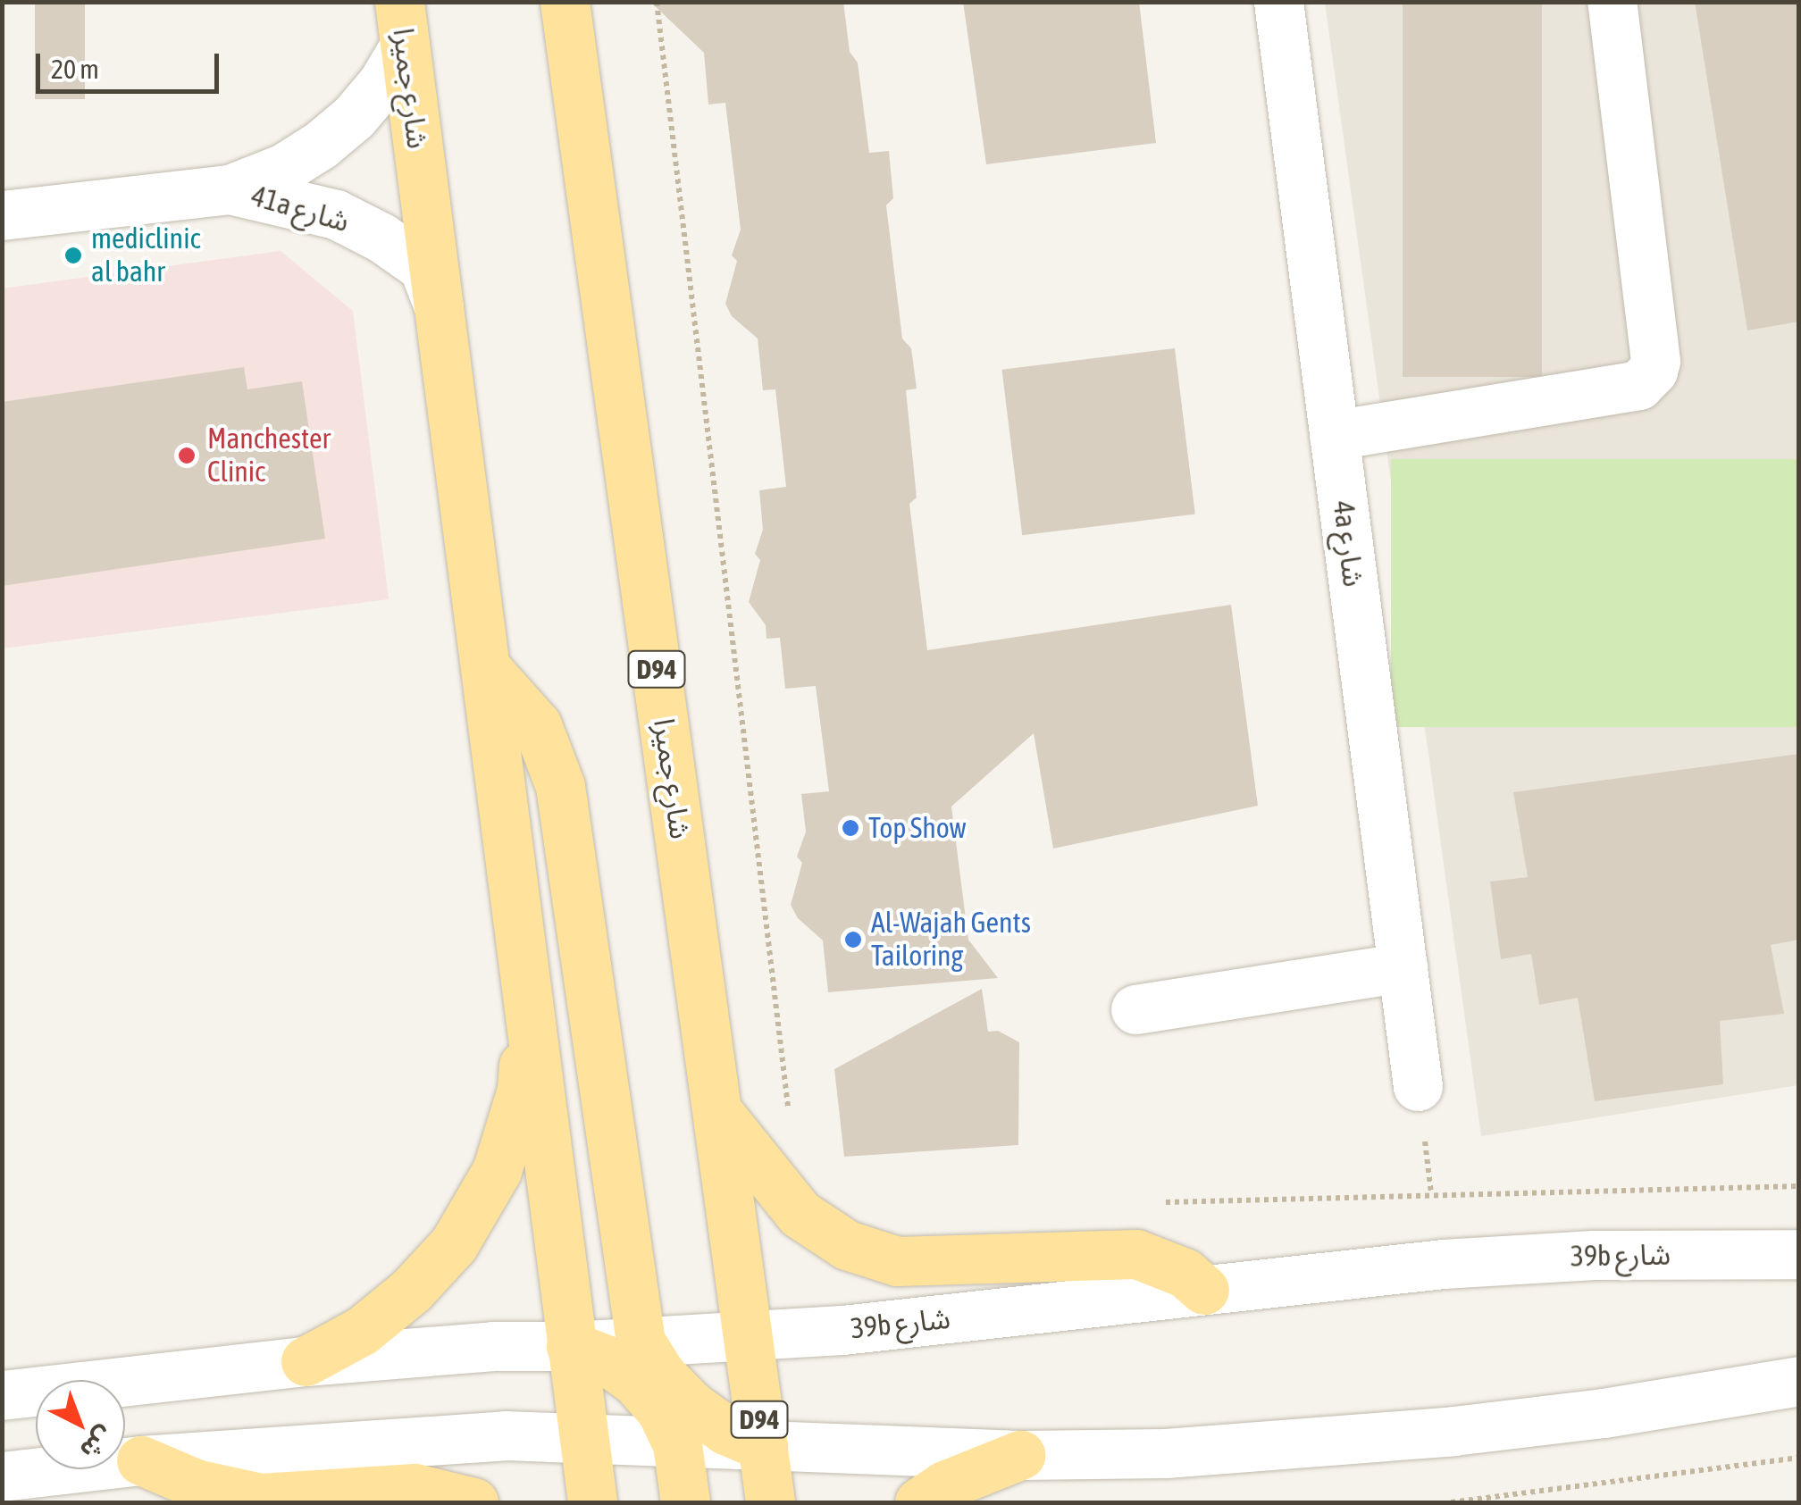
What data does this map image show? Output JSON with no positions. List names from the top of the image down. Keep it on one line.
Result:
{"streets":{"main road":["شارع جميرا","D94"],"street":["41a شارع","4a شارع","39b شارع"]},"crossings":[["شارع جميرا","41a شارع"],["شارع جميرا","39b شارع"]],"places":["mediclinic al bahr","Manchester Clinic","Top Show","Al-Wajah Gents Tailoring"],"scale_bar":"20 m","north":"bottom right"}
